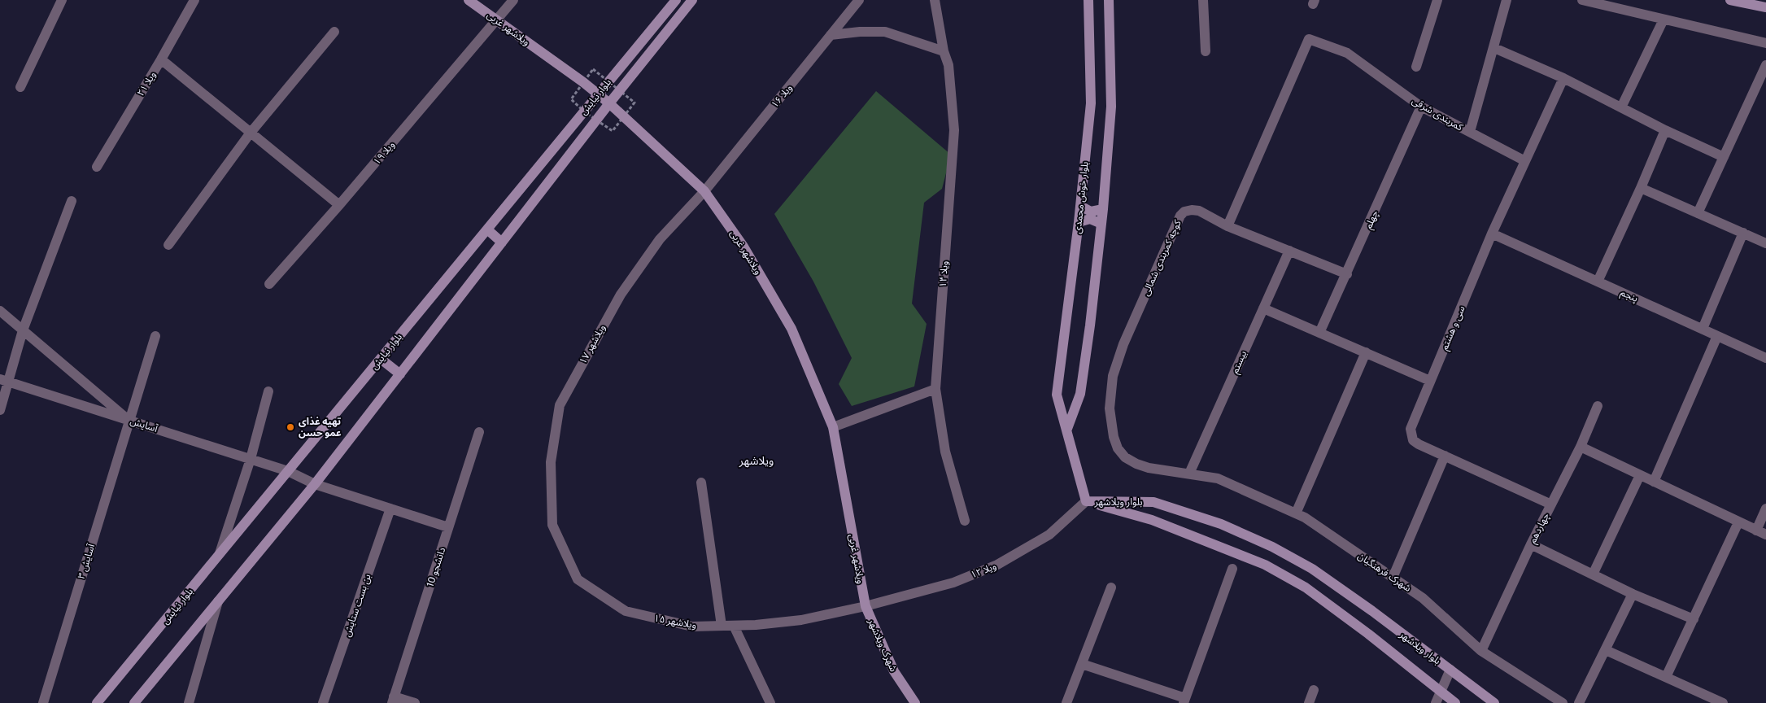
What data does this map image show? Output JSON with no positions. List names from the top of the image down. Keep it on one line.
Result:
{"streets":{"street":["ویلاشهر غربی","ویلا ۲۱","۱۶ ویلا","بلوار نیایش","کمربندی شرقی","۱۹ ویلا","بلوار خوش محمدی","چهلم","کوچه کمربندی شمالی","۱۴ ویلا","پنجم","سی و هشتم","ویلاشهر ۱۷","بیستم","آسایش","بلوار ویلاشهر","چهاردهم","۳ آسایش","دانشجو 10","ویلا ۱۲","شهرک فرهنگیان","بن بست ستایش","ویلاشهر ۱۵","شهرک ویلاشهر"]},"crossings":[["ویلاشهر غربی","۱۶ ویلا"],["ویلاشهر غربی","بلوار نیایش"],["ویلاشهر غربی","۱۹ ویلا"],["ویلاشهر غربی","ویلاشهر ۱۷"],["ویلاشهر غربی","ویلا ۱۲"],["ویلاشهر غربی","ویلاشهر ۱۵"],["ویلاشهر غربی","شهرک ویلاشهر"],["۱۶ ویلا","ویلاشهر ۱۷"],["بلوار نیایش","آسایش"],["کمربندی شرقی","چهلم"],["کمربندی شرقی","کوچه کمربندی شمالی"],["کوچه کمربندی شمالی","بیستم"],["کوچه کمربندی شمالی","شهرک فرهنگیان"],["پنجم","سی و هشتم"],["سی و هشتم","چهاردهم"],["ویلاشهر ۱۷","ویلاشهر ۱۵"],["بیستم","شهرک فرهنگیان"],["آسایش","۳ آسایش"],["آسایش","دانشجو 10"],["آسایش","بن بست ستایش"],["بلوار ویلاشهر","ویلا ۱۲"],["چهاردهم","شهرک فرهنگیان"],["ویلا ۱۲","ویلاشهر ۱۵"],["ویلا ۱۲","شهرک ویلاشهر"],["ویلاشهر ۱۵","شهرک ویلاشهر"]],"districts":["ویلاشهر"],"places":["تهیه غذای عمو حسن"]}
